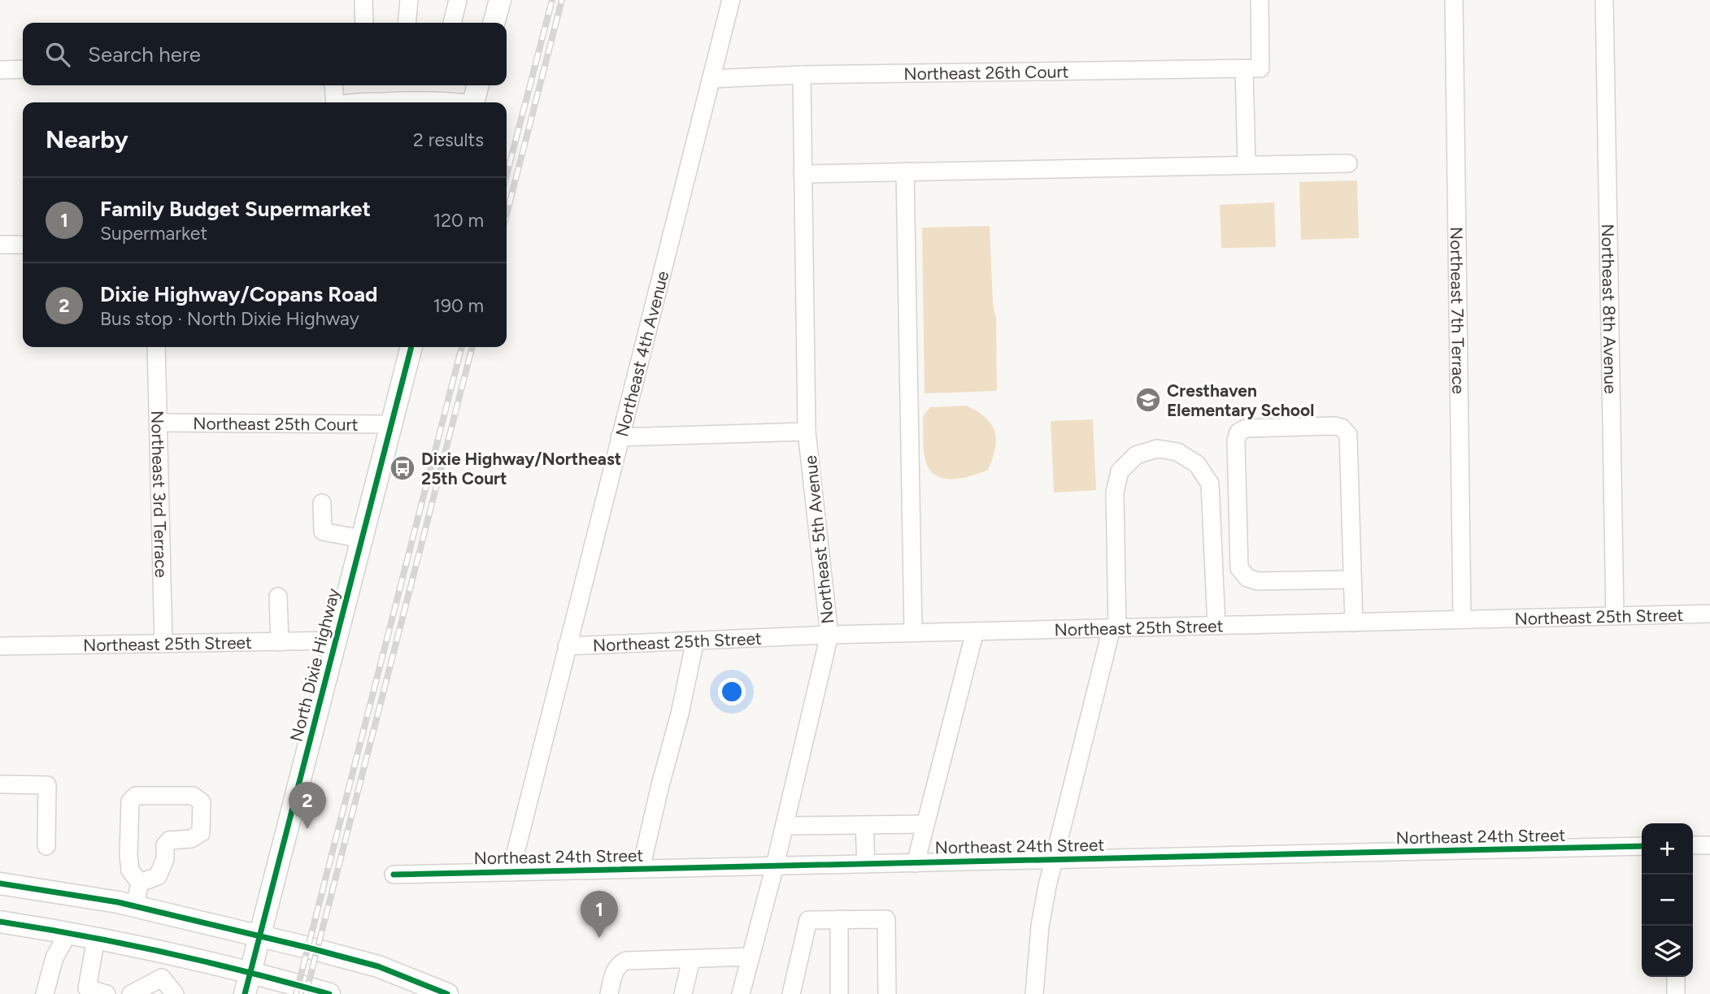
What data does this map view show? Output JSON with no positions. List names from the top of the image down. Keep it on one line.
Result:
{"streets":{"main road":["North Dixie Highway"],"street":["Northeast 26th Court","Northeast 8th Avenue","Northeast 7th Terrace","Northeast 4th Avenue","Northeast 25th Court","Northeast 3rd Terrace","Northeast 5th Avenue","Northeast 25th Street","Northeast 24th Street"]},"crossings":[["Northeast 26th Court","Northeast 4th Avenue"],["Northeast 26th Court","Northeast 5th Avenue"],["Northeast 8th Avenue","Northeast 25th Street"],["Northeast 7th Terrace","Northeast 25th Street"],["Northeast 4th Avenue","Northeast 25th Street"],["Northeast 4th Avenue","Northeast 24th Street"],["Northeast 25th Court","Northeast 3rd Terrace"],["Northeast 25th Court","North Dixie Highway"],["Northeast 3rd Terrace","Northeast 25th Street"],["Northeast 5th Avenue","Northeast 25th Street"],["Northeast 5th Avenue","Northeast 24th Street"],["Northeast 25th Street","North Dixie Highway"]],"places":{"school or university":["Cresthaven Elementary School"],"bus stop":["Dixie Highway/Northeast 25th Court"]},"page":{"search":"Search here","heading":["Nearby","2 results"],"list":[{"mark":"1","name":"Family Budget Supermarket","note":"Supermarket","value":"120 m"},{"mark":"2","name":"Dixie Highway/Copans Road","note":"Bus stop · North Dixie Highway","value":"190 m"}],"pins":["2","1"],"map_buttons":["+","−"]}}
